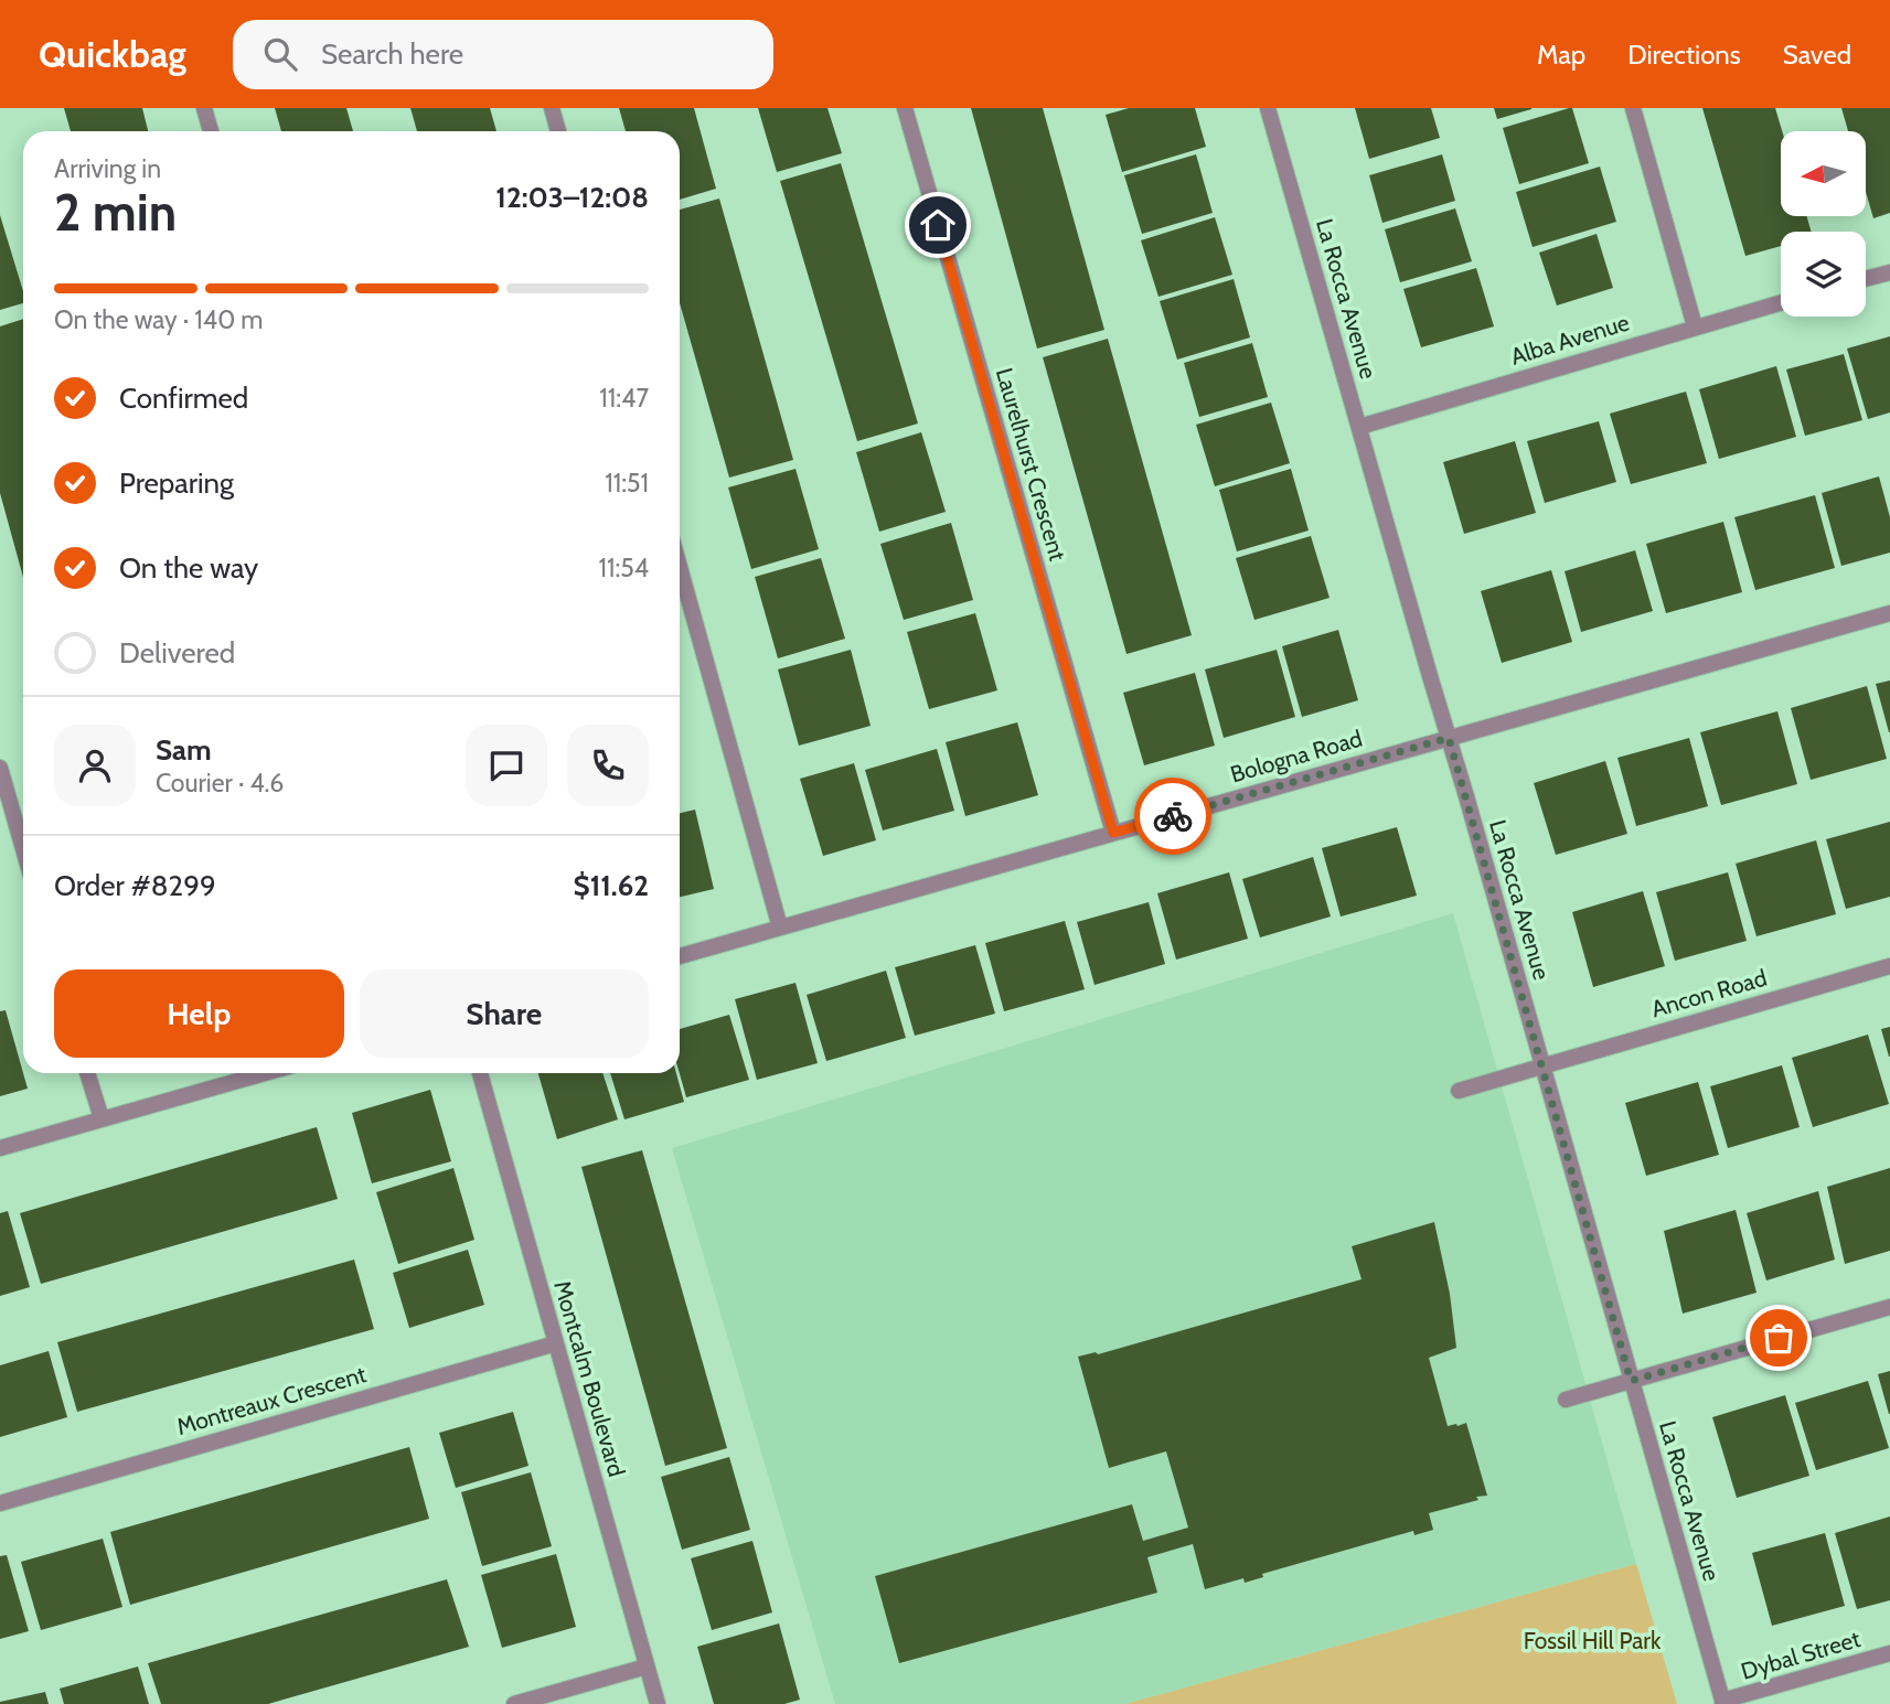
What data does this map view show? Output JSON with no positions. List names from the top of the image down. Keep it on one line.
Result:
{"streets":{"street":["La Rocca Avenue","Alba Avenue","Laurelhurst Crescent","Bologna Road","Ancon Road","Montcalm Boulevard","Montreaux Crescent","Dybal Street"]},"crossings":[["La Rocca Avenue","Alba Avenue"],["La Rocca Avenue","Bologna Road"],["La Rocca Avenue","Ancon Road"],["La Rocca Avenue","Dybal Street"],["Laurelhurst Crescent","Bologna Road"],["Montcalm Boulevard","Montreaux Crescent"]],"parks":["Fossil Hill Park"],"north":"left","page":{"header":"Quickbag","search":"Search here","nav":["Map","Directions","Saved"],"heading":["2 min","Arriving in","12:03–12:08"],"panel":["Sam","Courier · 4.6","Order #8299","$11.62"],"bar":"On the way · 140 m","list":[["Confirmed","11:47"],["Preparing","11:51"],["On the way","11:54"],"Delivered"],"buttons":["Help","Share"]}}
